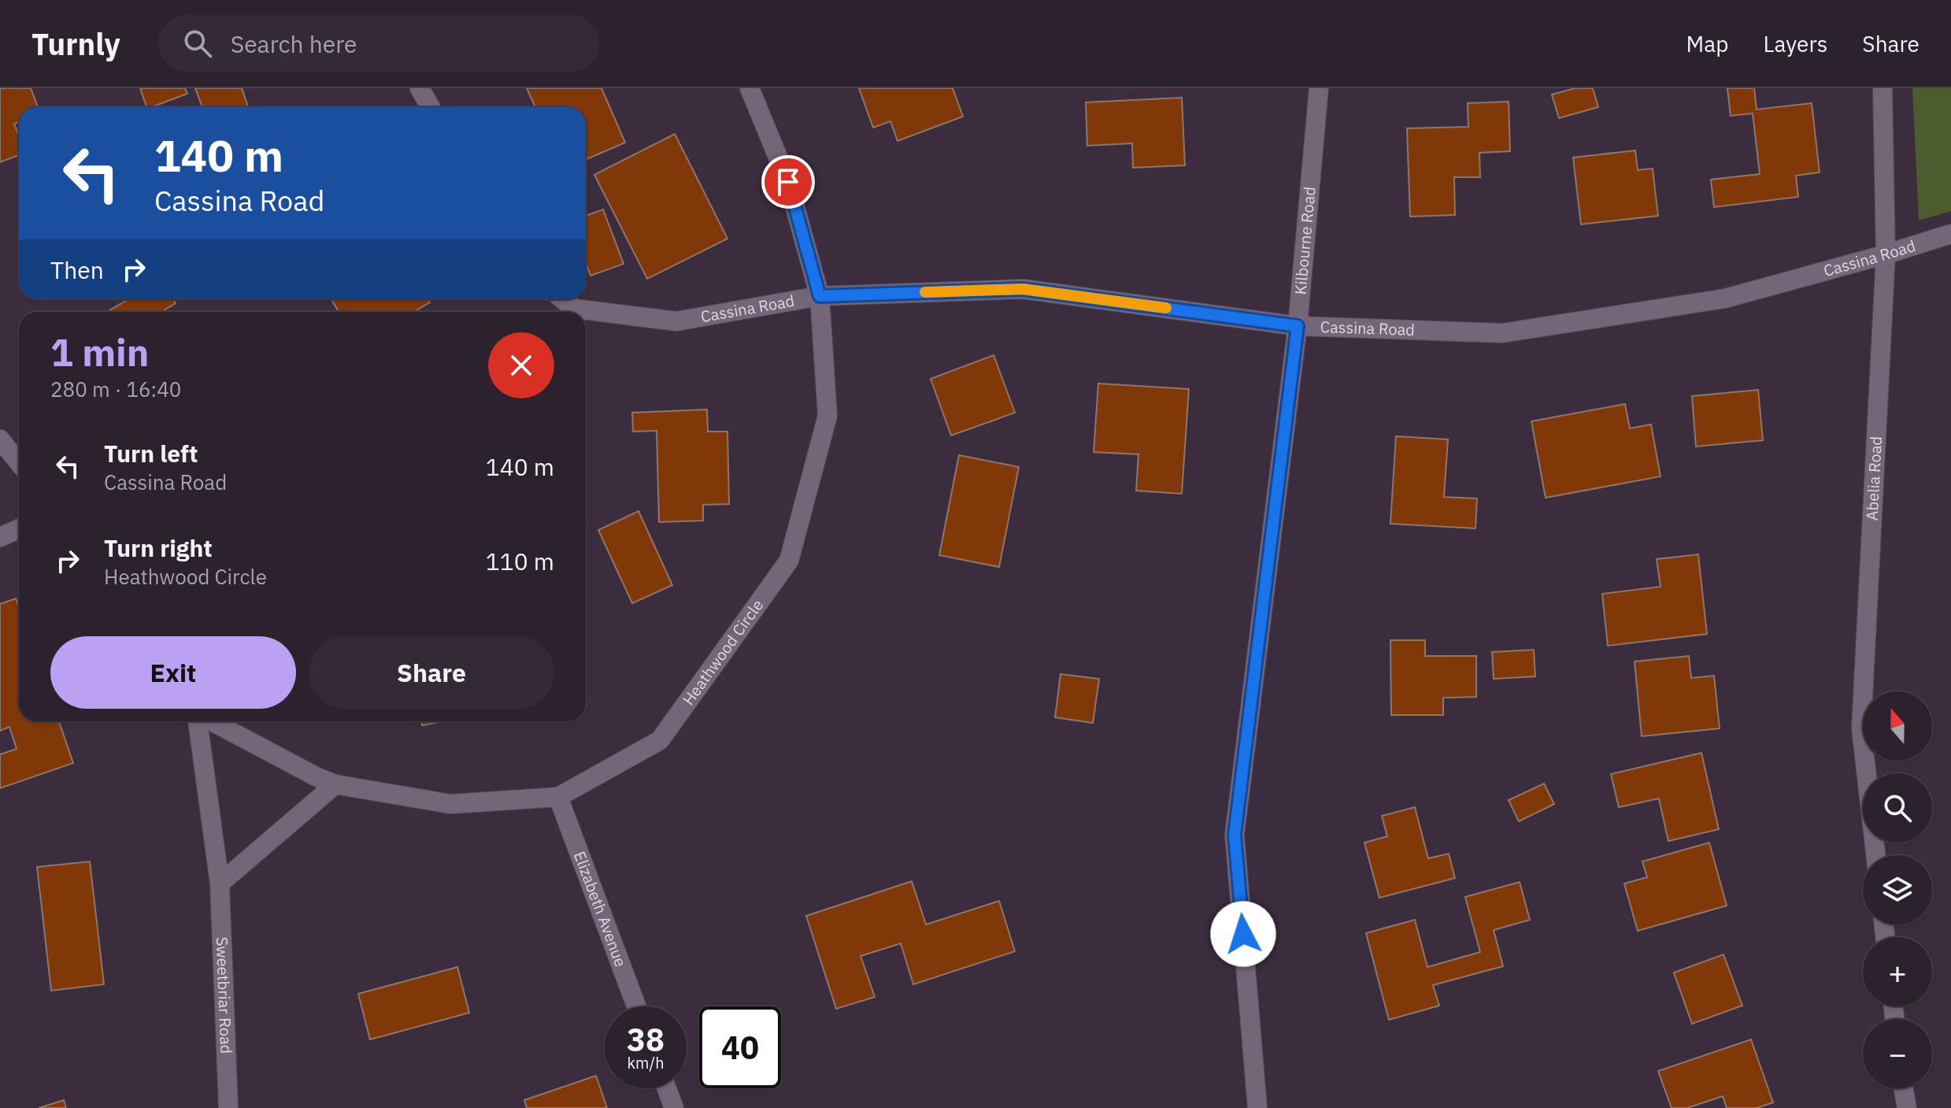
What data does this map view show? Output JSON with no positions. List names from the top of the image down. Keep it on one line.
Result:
{"streets":{"street":["Kilbourne Road","Cassina Road","Abelia Road","Heathwood Circle","Elizabeth Avenue","Sweetbriar Road"]},"crossings":[["Kilbourne Road","Cassina Road"],["Cassina Road","Abelia Road"],["Cassina Road","Heathwood Circle"],["Heathwood Circle","Elizabeth Avenue"]],"north":"top","page":{"header":"Turnly","search":"Search here","nav":["Map","Layers","Share"],"turn":["140 m","Cassina Road"],"then":"Then","heading":["1 min","280 m · 16:40"],"list":[{"name":"Turn left","note":"Cassina Road","value":"140 m"},{"name":"Turn right","note":"Heathwood Circle","value":"110 m"}],"buttons":["Exit","Share"],"map_buttons":["+","−"],"speed":"38 km/h","limit":"40"}}
